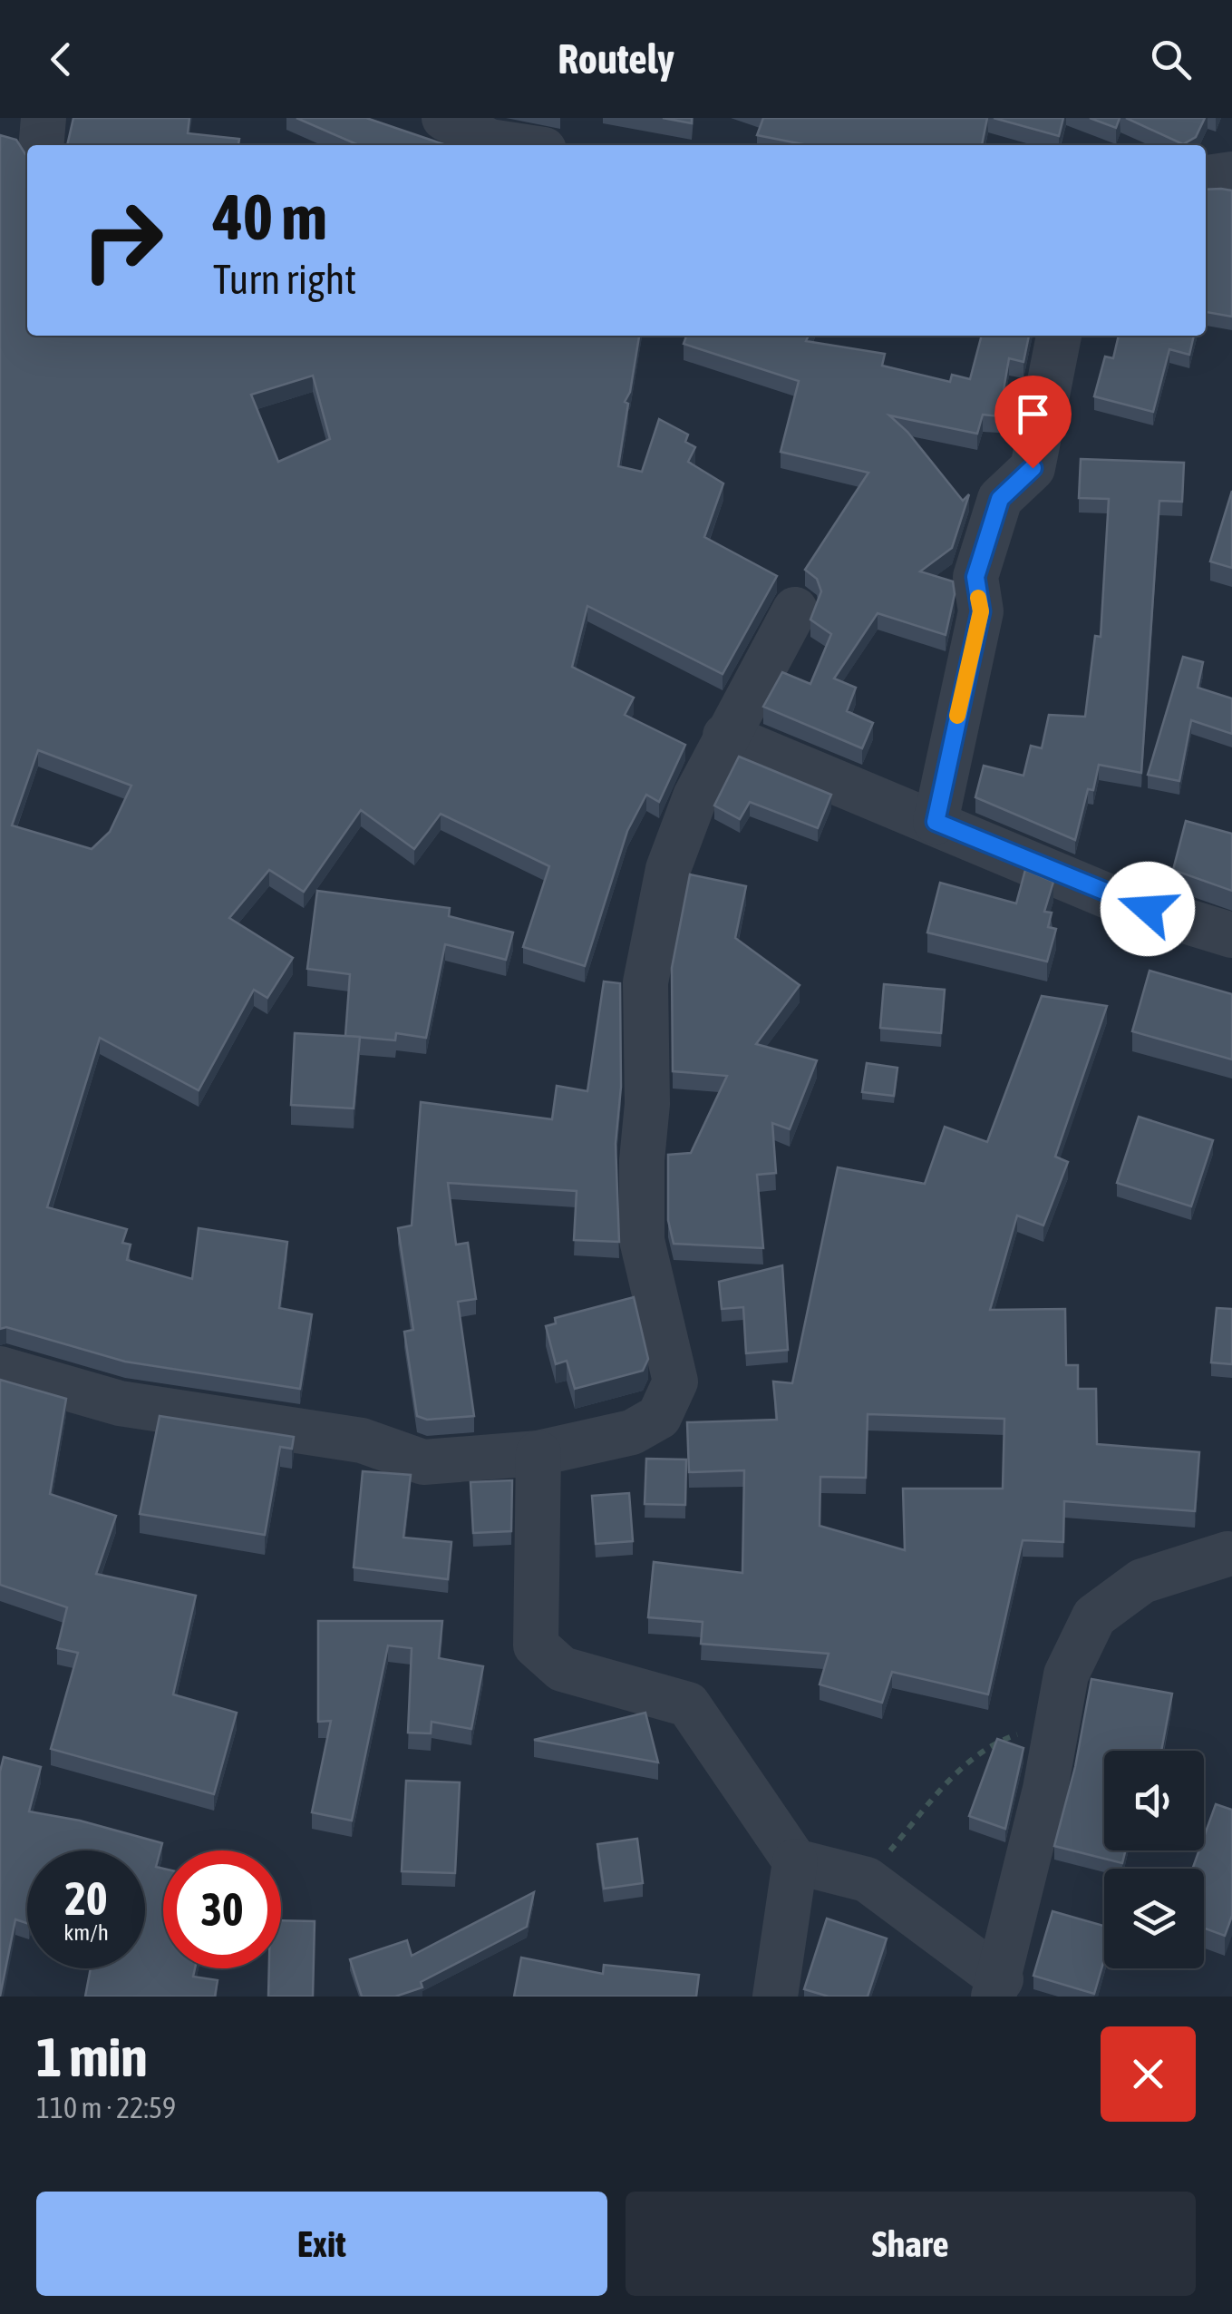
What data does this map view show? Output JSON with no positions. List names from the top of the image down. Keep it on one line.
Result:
{"page":{"header":"Routely","turn":["40 m","Turn right"],"speed":"20 km/h","limit":"30","heading":["1 min","110 m · 22:59"],"buttons":["Exit","Share"]}}
